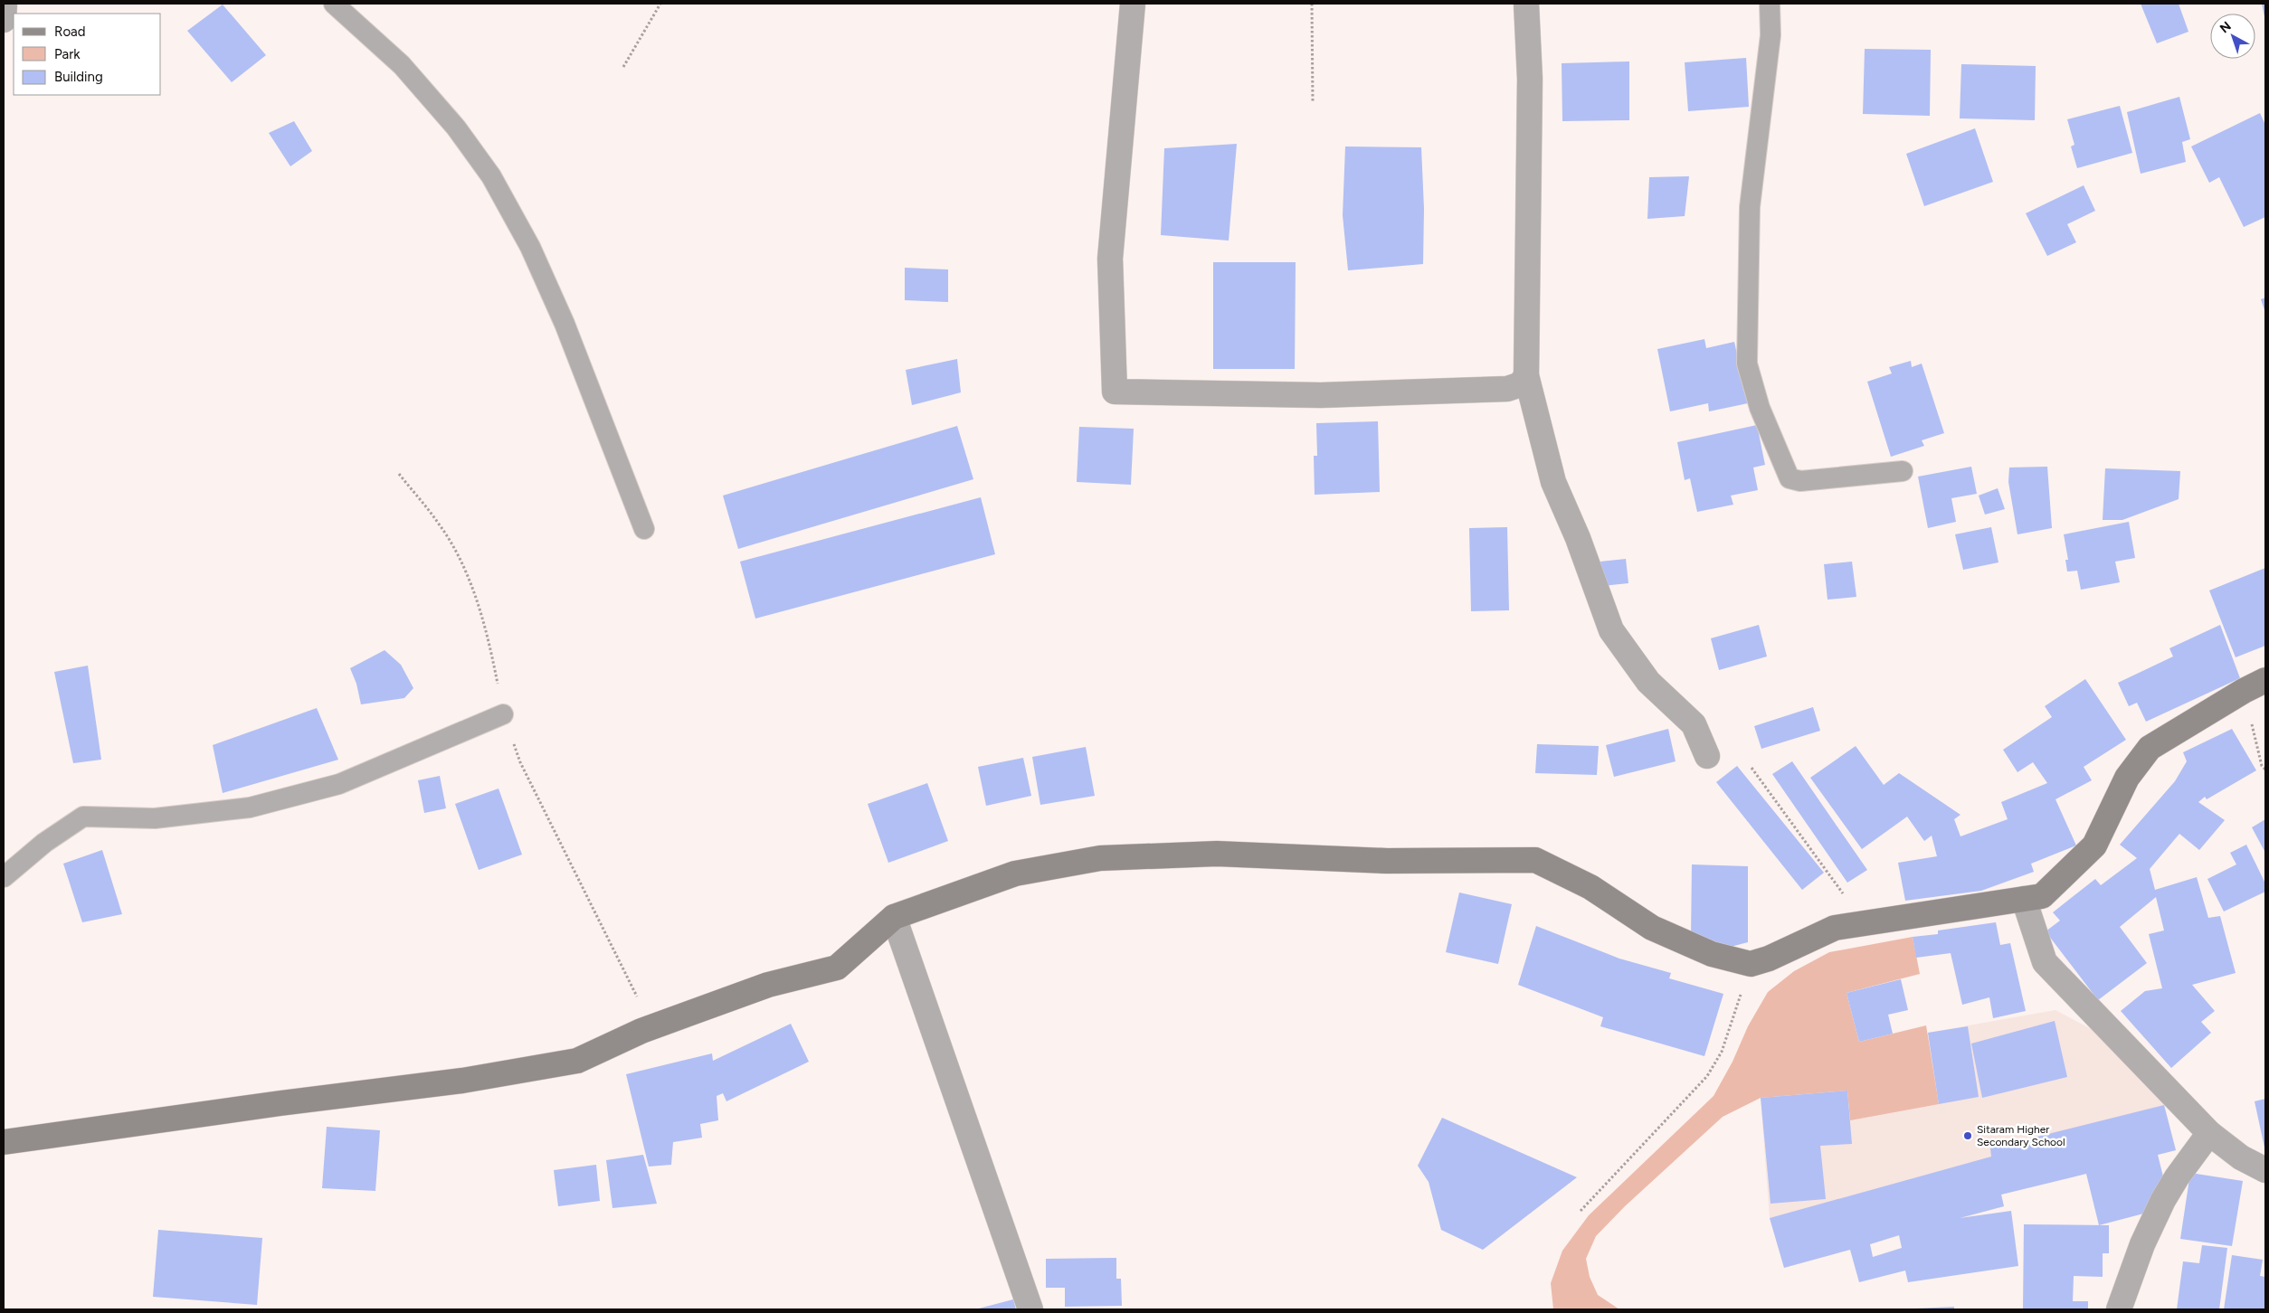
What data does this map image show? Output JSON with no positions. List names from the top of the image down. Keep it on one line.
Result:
{"places":["Sitaram Higher Secondary School"],"legend":["Road","Park","Building"],"north":"top left"}
